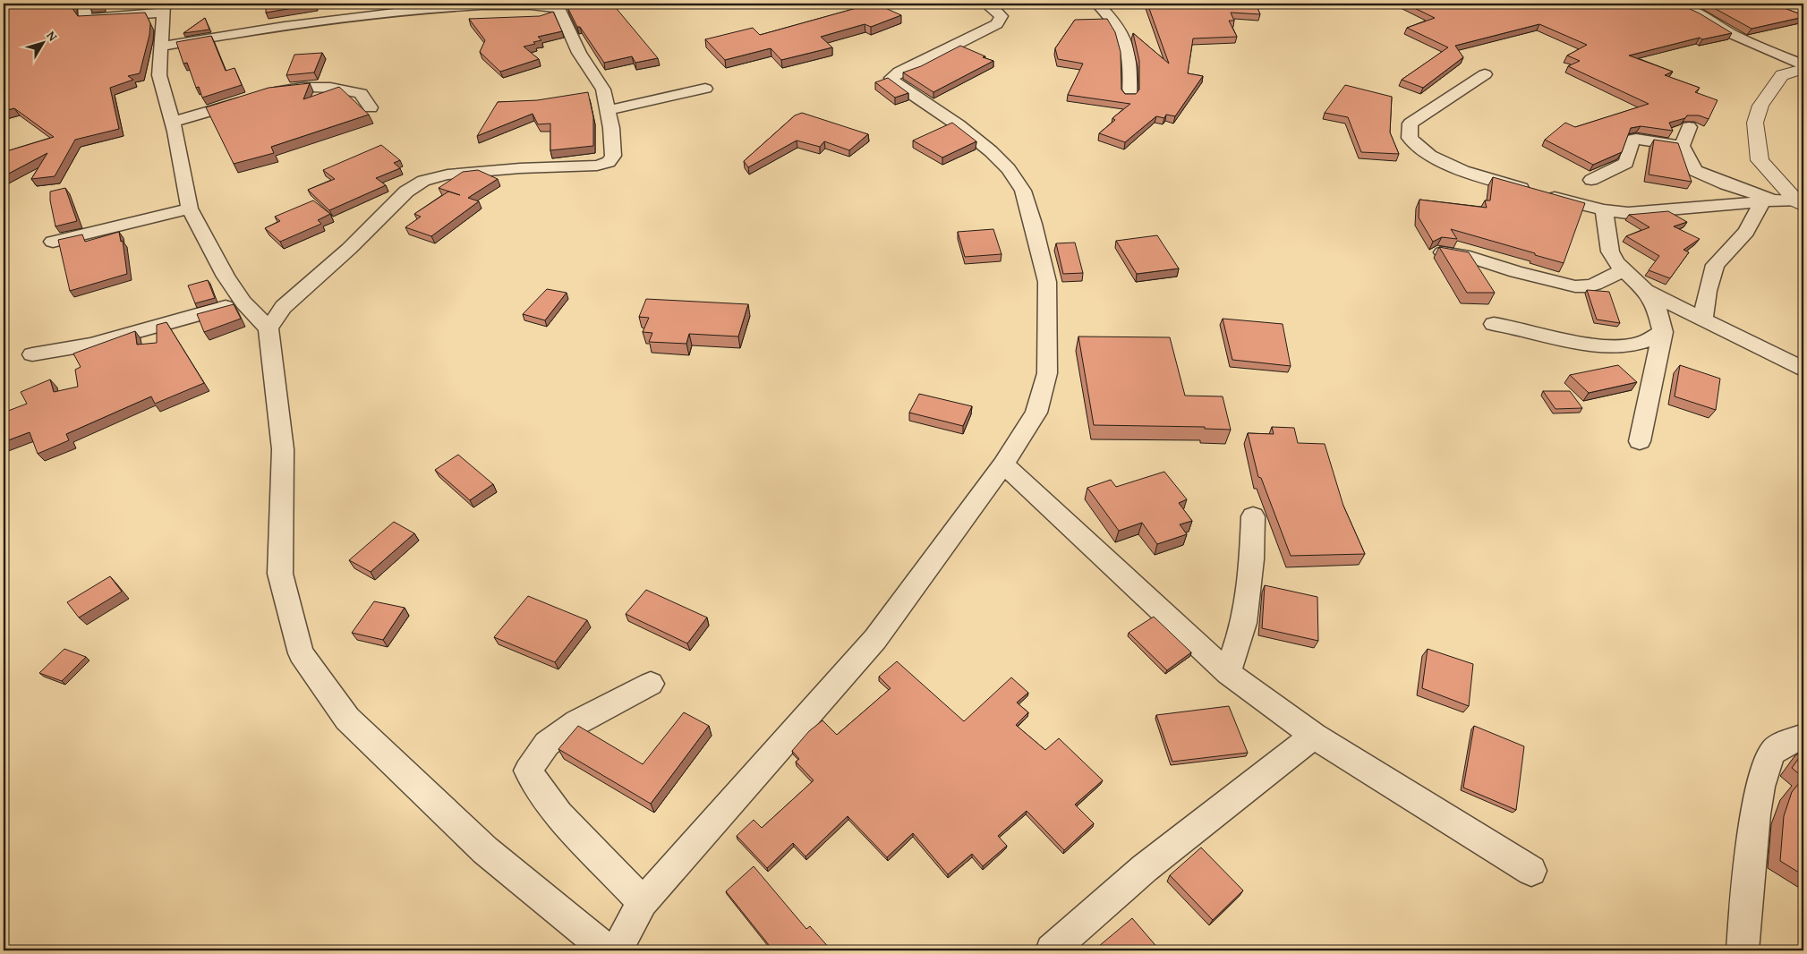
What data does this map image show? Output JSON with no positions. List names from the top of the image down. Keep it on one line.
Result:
{"north":"top right"}
